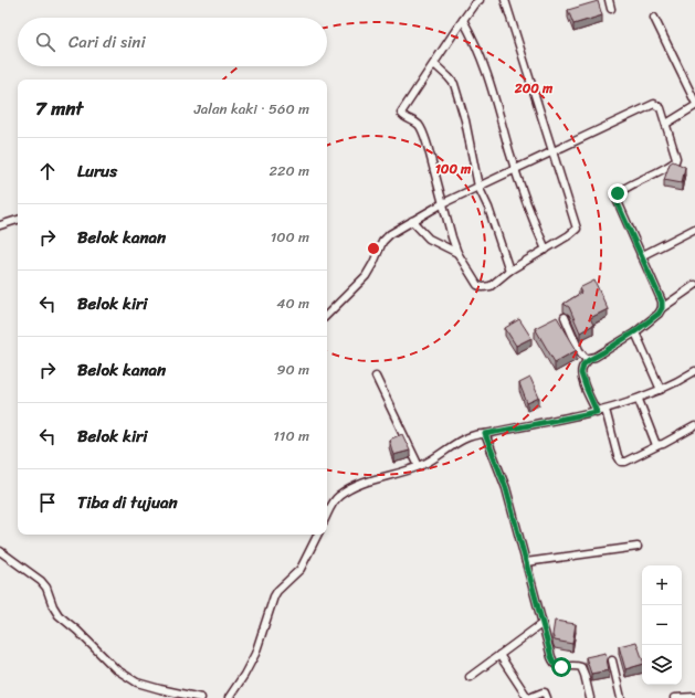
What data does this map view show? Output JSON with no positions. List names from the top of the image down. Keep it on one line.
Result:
{"page":{"search":"Cari di sini","heading":["7 mnt","Jalan kaki · 560 m"],"list":[["Lurus","220 m"],["Belok kanan","100 m"],["Belok kiri","40 m"],["Belok kanan","90 m"],["Belok kiri","110 m"],"Tiba di tujuan"],"map_buttons":["+","−"]},"rings":["200 m","100 m"]}
